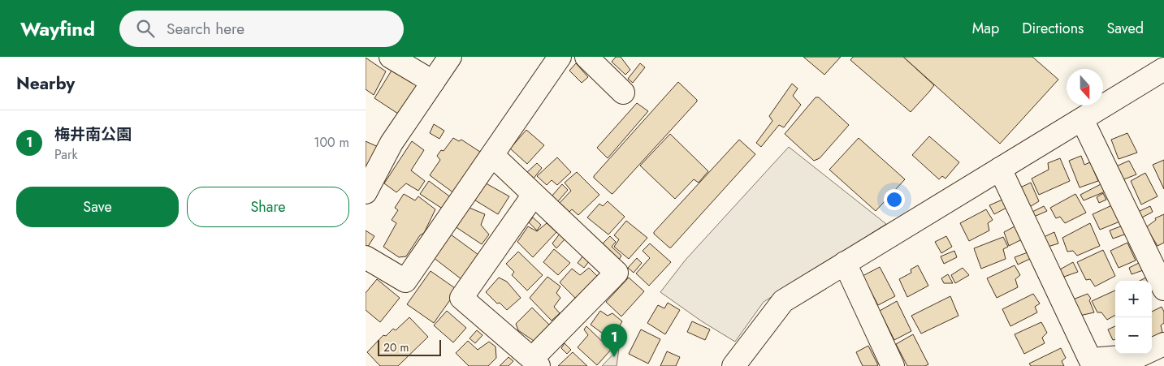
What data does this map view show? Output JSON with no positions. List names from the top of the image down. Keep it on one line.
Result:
{"scale_bar":"20 m","north":"bottom","page":{"header":"Wayfind","search":"Search here","nav":["Map","Directions","Saved"],"heading":"Nearby","list":[{"mark":"1","name":"梅井南公園","note":"Park","value":"100 m"}],"buttons":["Save","Share"],"map_buttons":["+","−"],"pins":"1","scale":"20 m"}}
